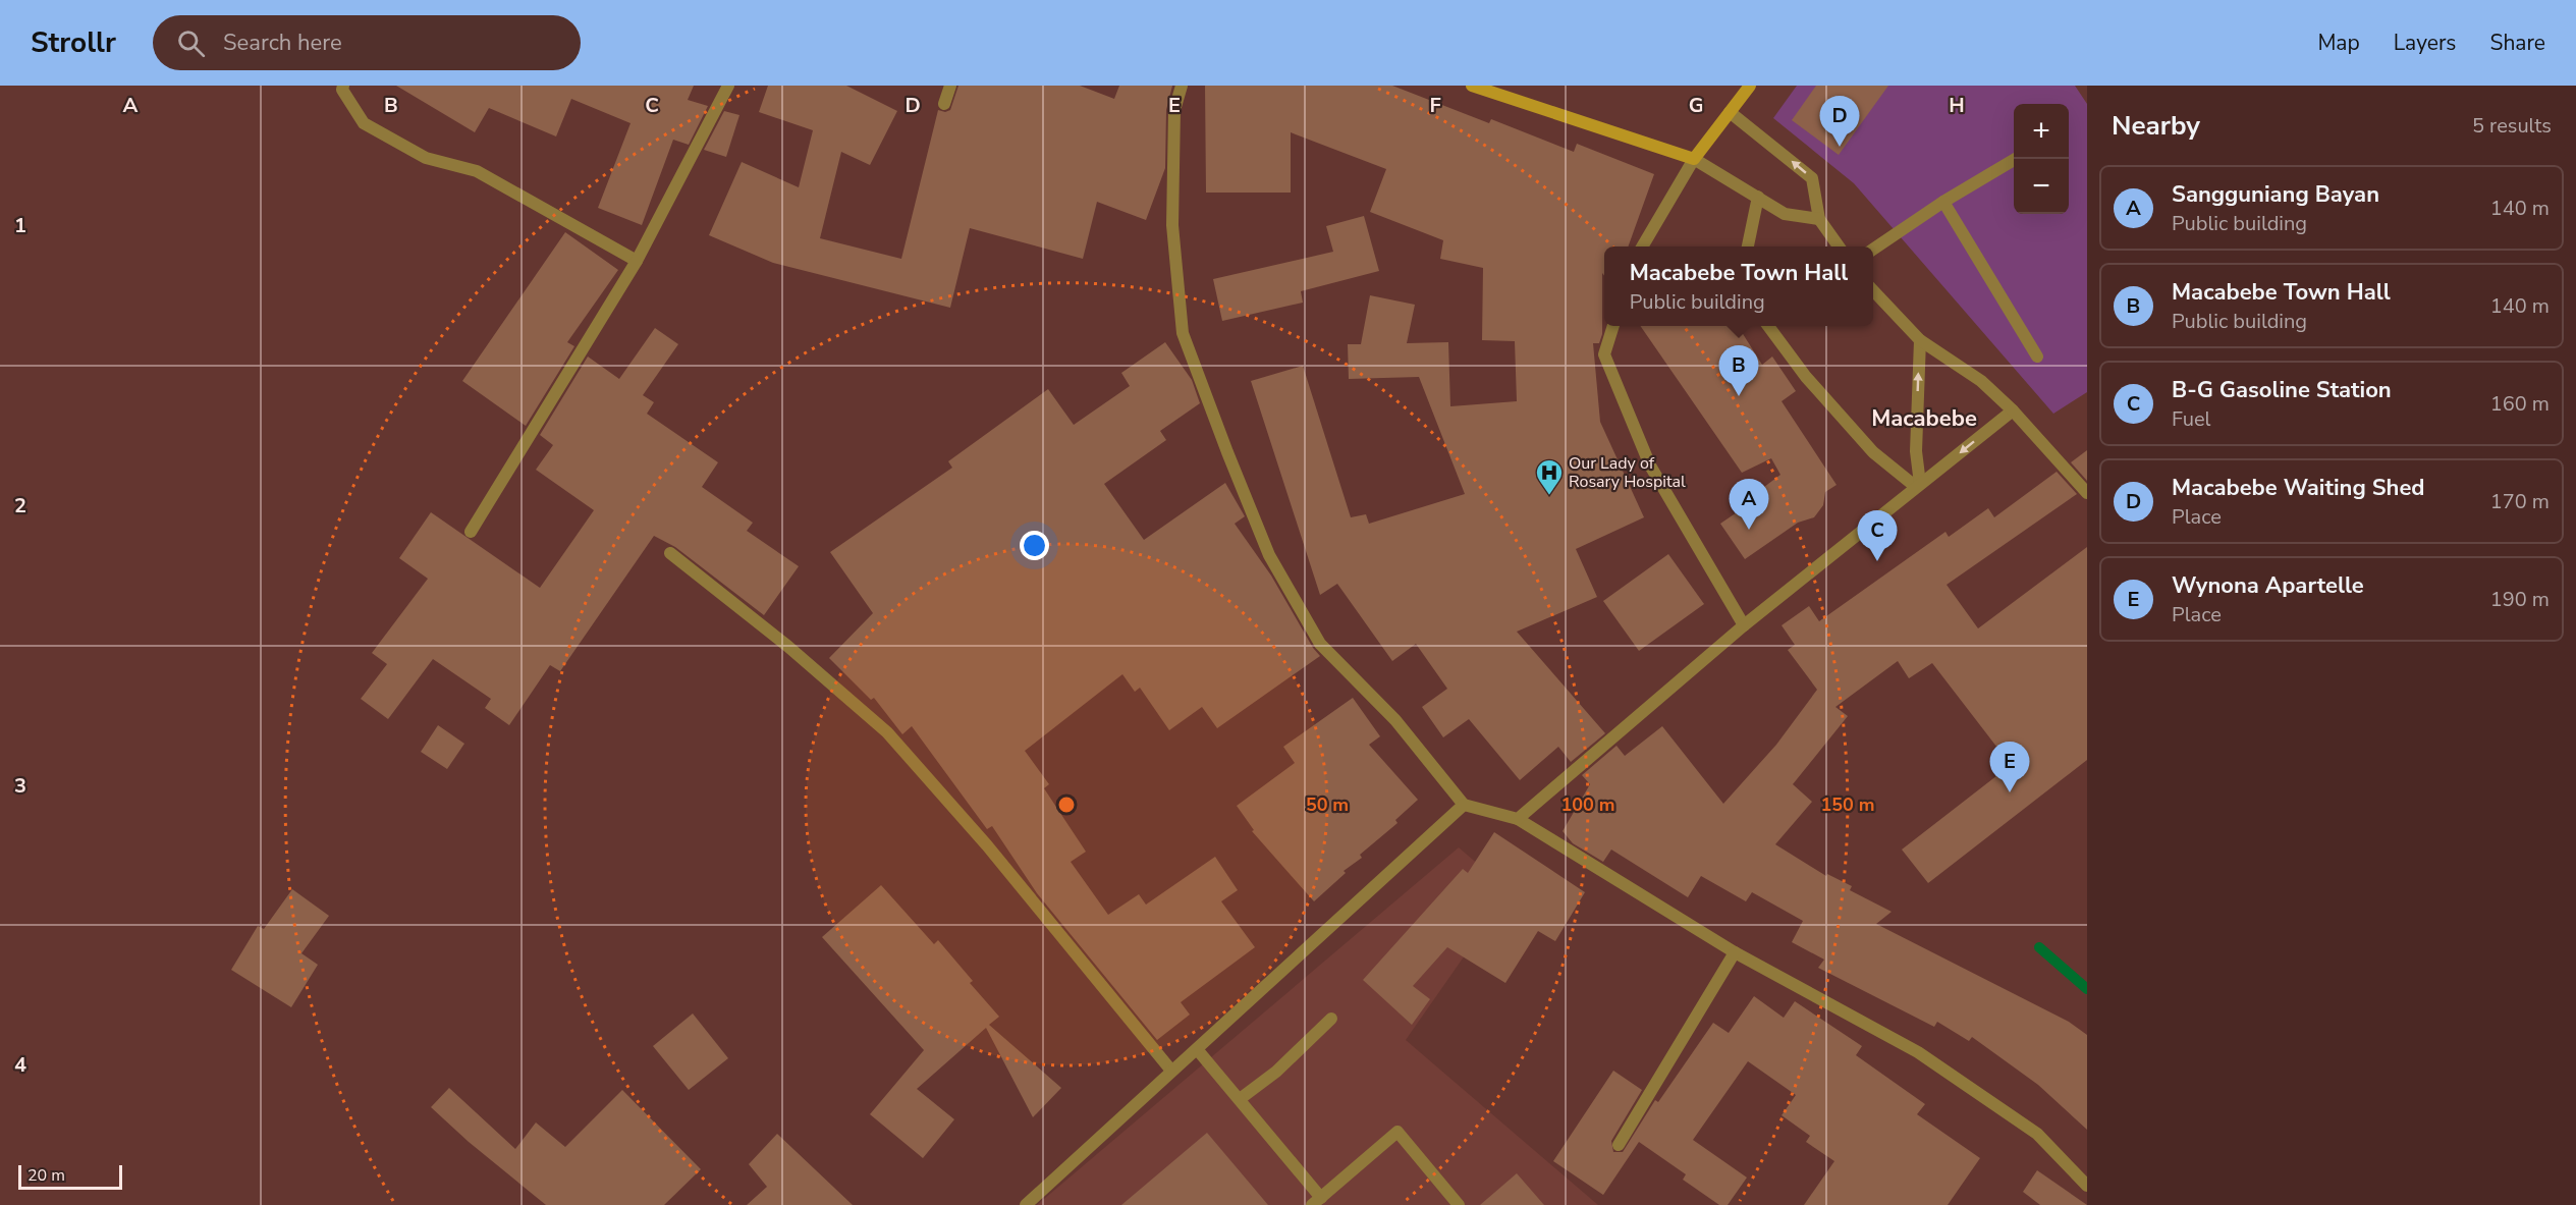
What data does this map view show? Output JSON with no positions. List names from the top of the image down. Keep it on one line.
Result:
{"districts":["Macabebe"],"places":{"hospital":["Our Lady of Rosary Hospital"]},"scale_bar":"20 m","page":{"header":"Strollr","search":"Search here","nav":["Map","Layers","Share"],"heading":["Nearby","5 results"],"pins":["D","B","A","C","E"],"map_buttons":["+","−"],"list":[{"mark":"A","name":"Sangguniang Bayan","note":"Public building","value":"140 m"},{"mark":"B","name":"Macabebe Town Hall","note":"Public building","value":"140 m"},{"mark":"C","name":"B-G Gasoline Station","note":"Fuel","value":"160 m"},{"mark":"D","name":"Macabebe Waiting Shed","note":"Place","value":"170 m"},{"mark":"E","name":"Wynona Apartelle","note":"Place","value":"190 m"}],"popup":["Macabebe Town Hall","Public building"],"scale":"20 m"},"grid":{"columns":["A","B","C","D","E","F","G","H"],"rows":["1","2","3","4"]},"rings":["50 m","100 m","150 m"]}
